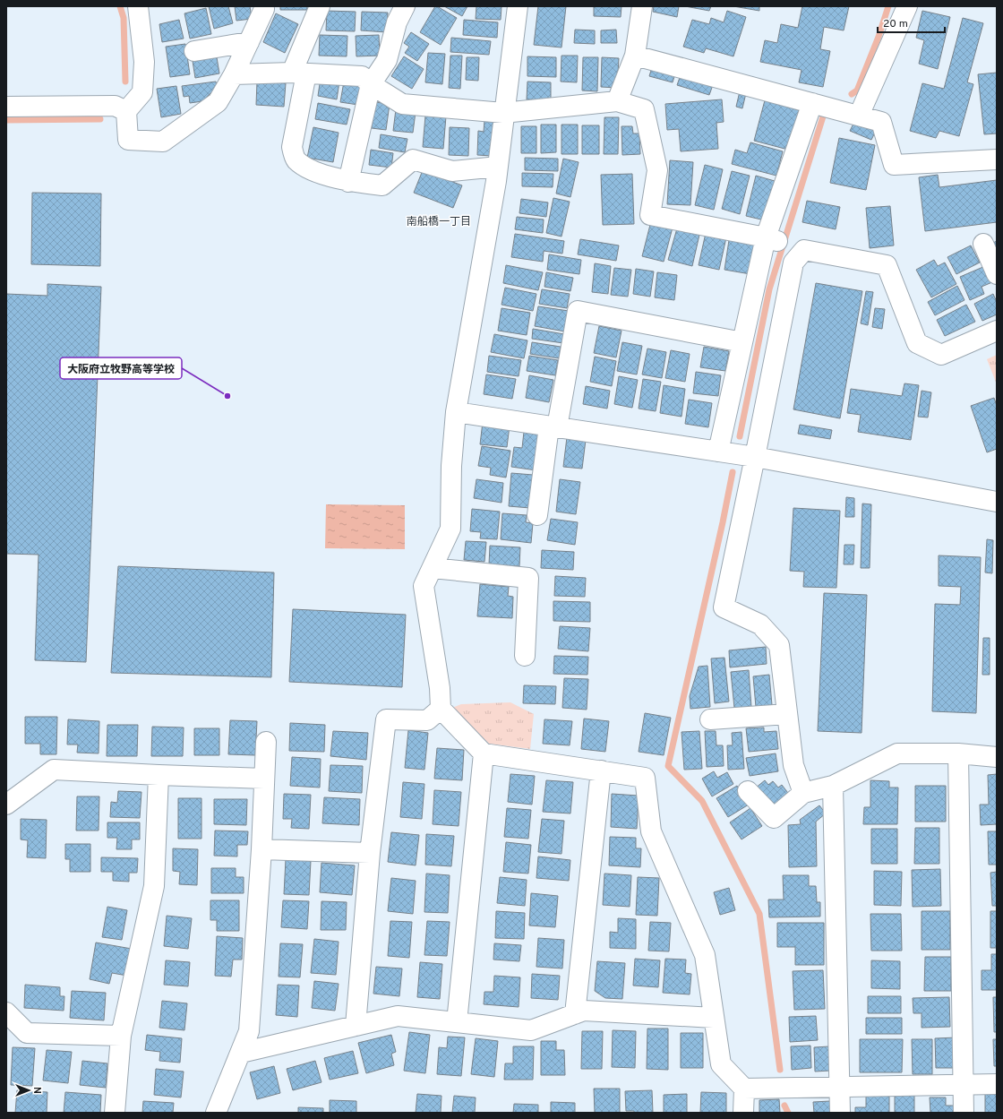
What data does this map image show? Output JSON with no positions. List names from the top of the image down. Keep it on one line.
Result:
{"districts":["南船橋一丁目"],"places":["大阪府立牧野高等学校"],"scale_bar":"20 m","north":"right"}
